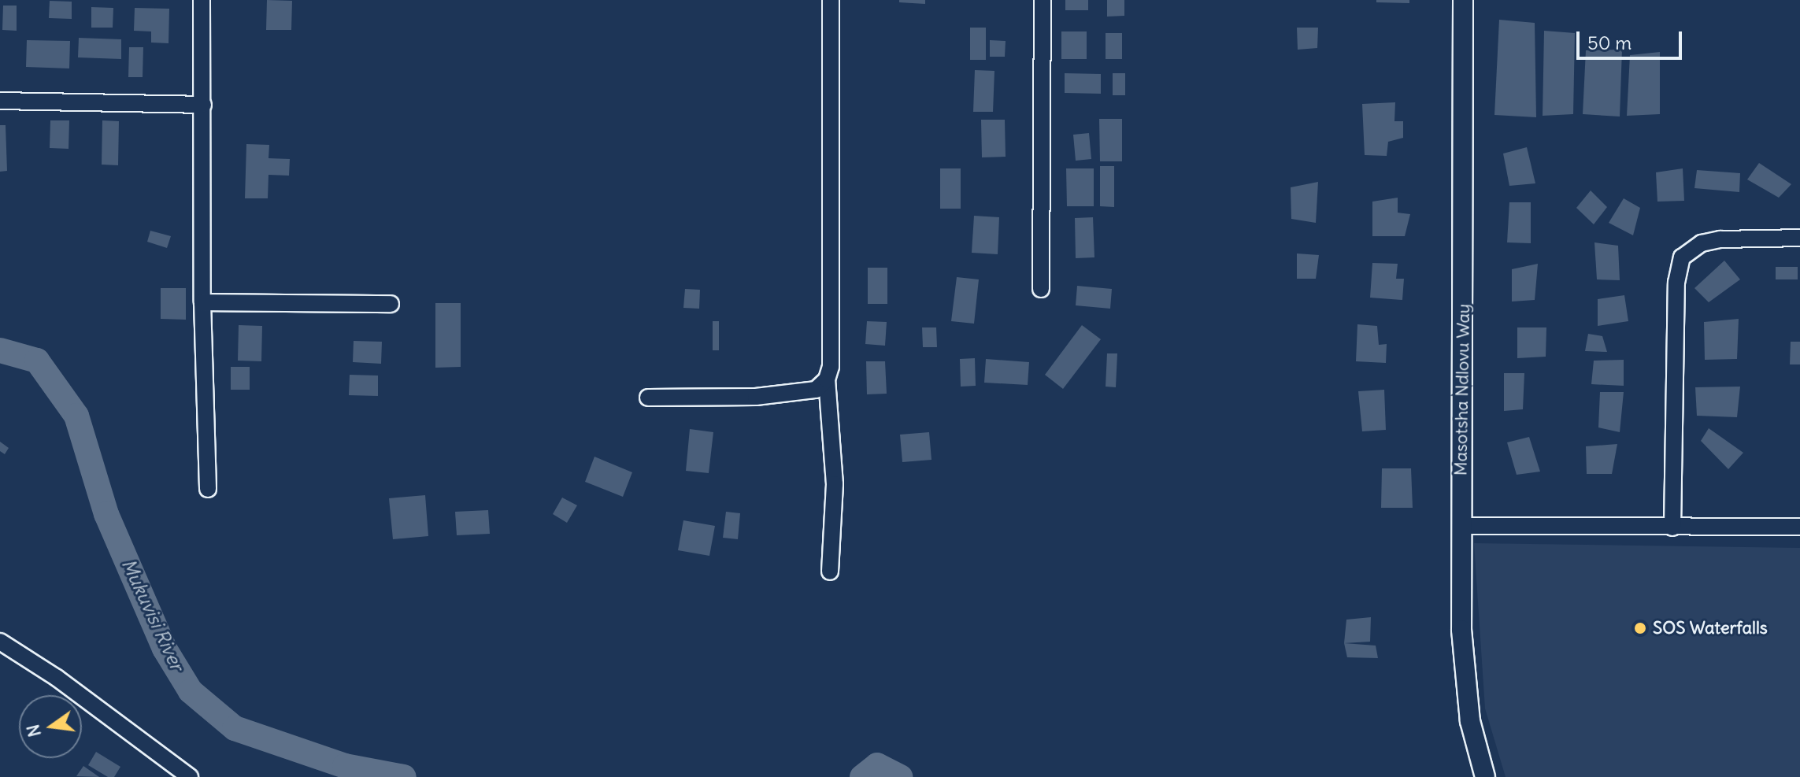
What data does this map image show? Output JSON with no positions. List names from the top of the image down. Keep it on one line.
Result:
{"streets":{"street":["Masotsha Ndlovu Way"]},"water":["Mukuvisi River"],"places":["SOS Waterfalls"],"scale_bar":"50 m","north":"left"}
